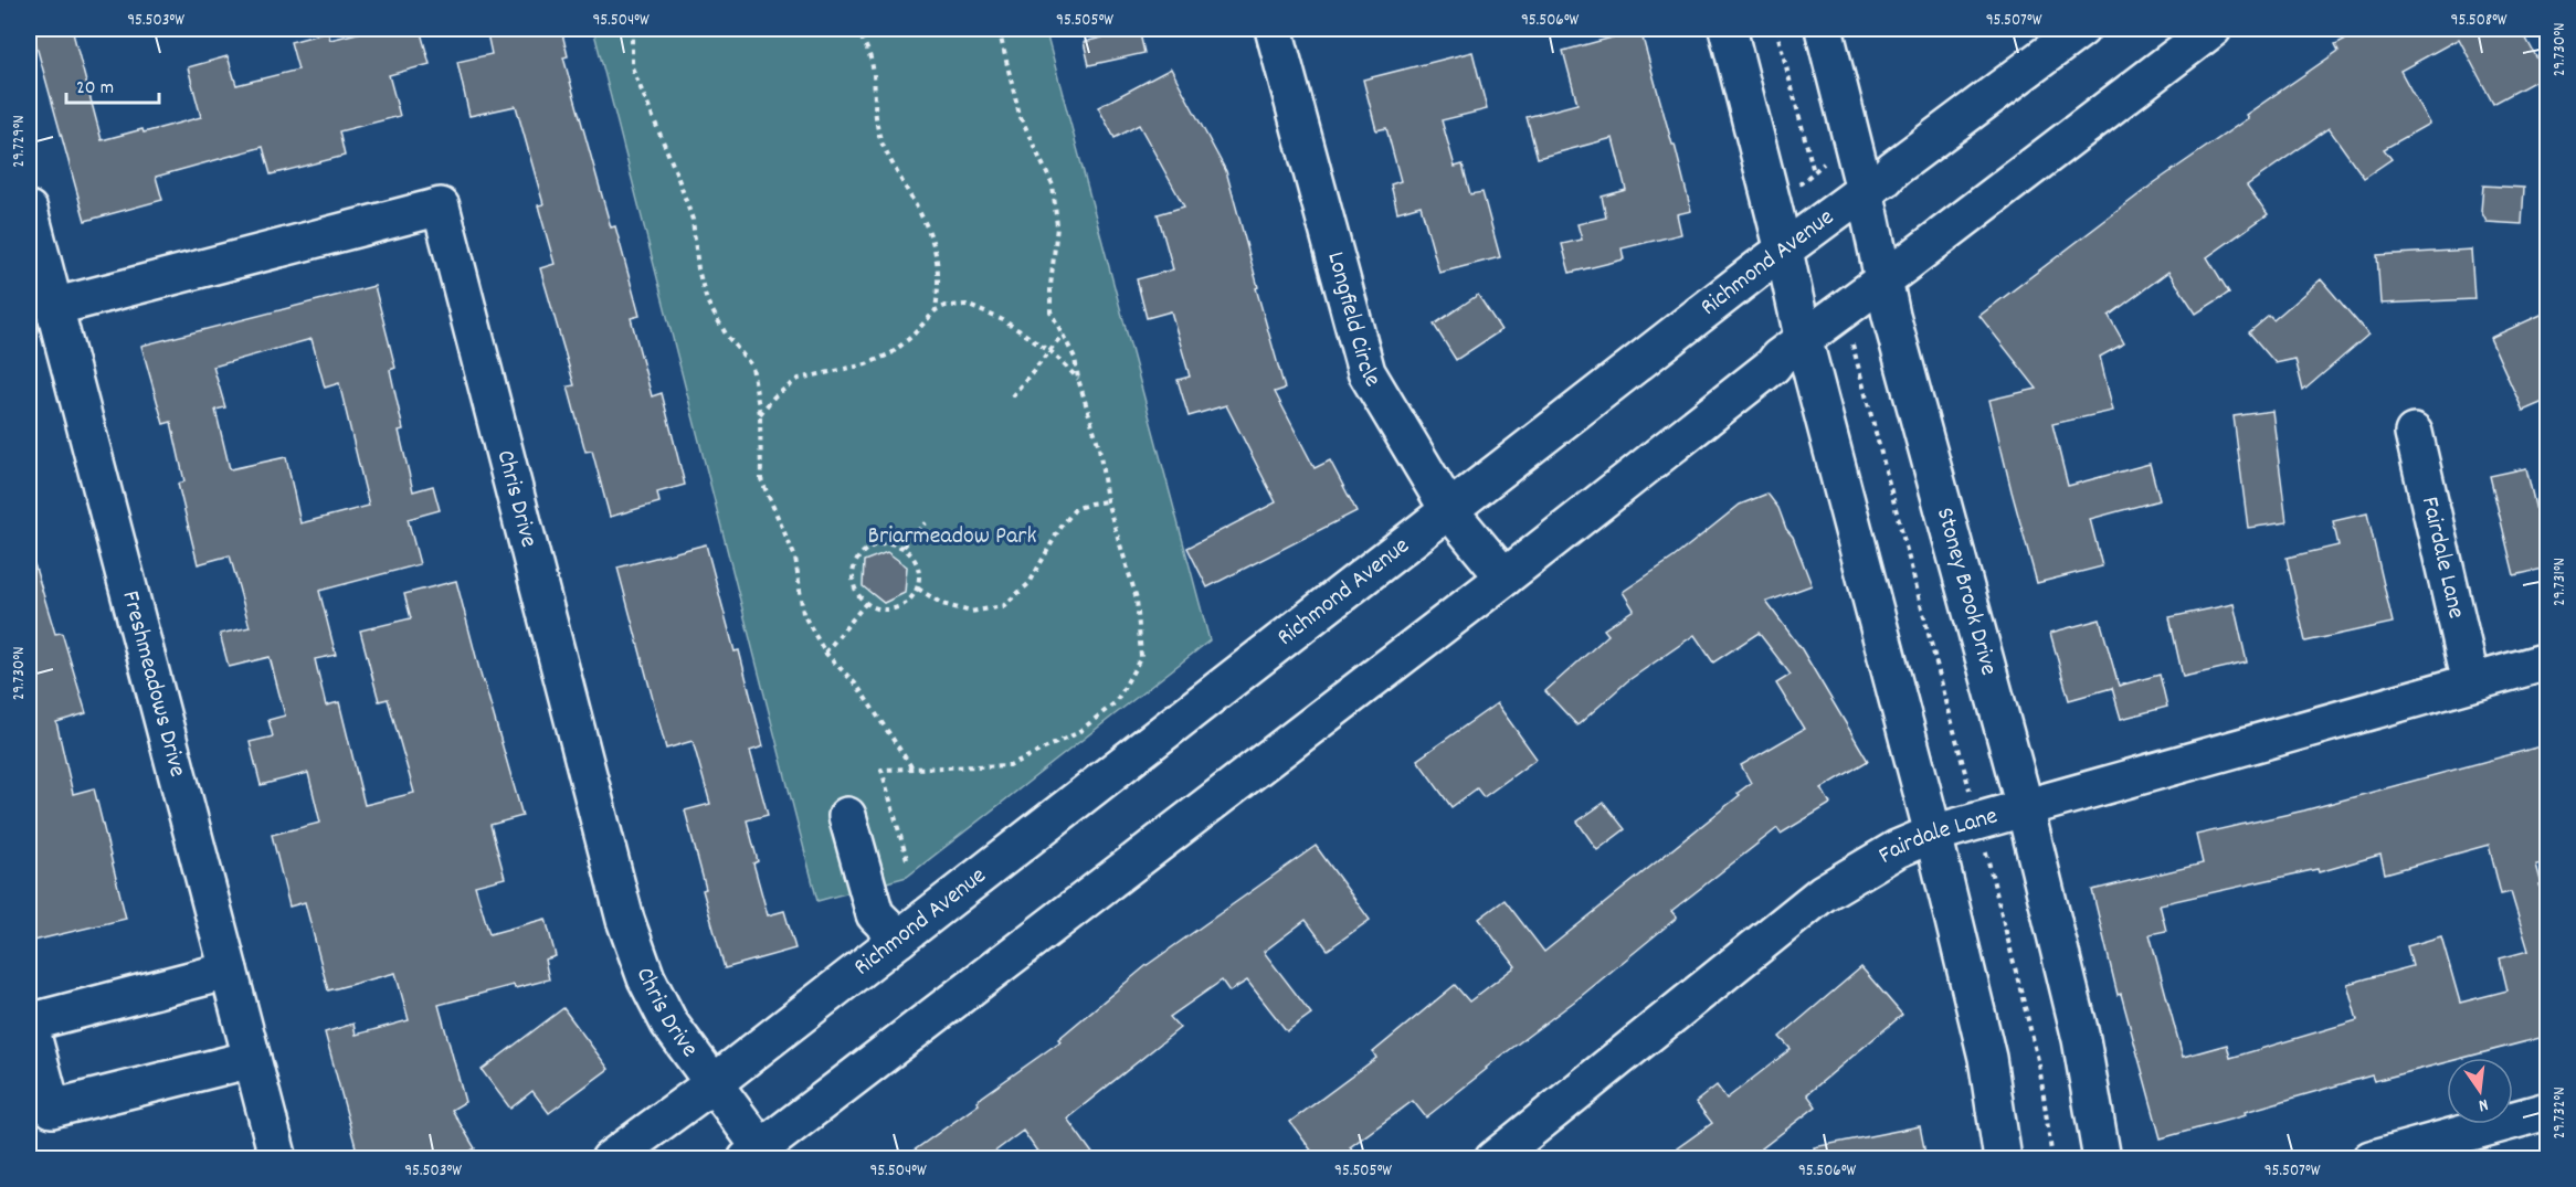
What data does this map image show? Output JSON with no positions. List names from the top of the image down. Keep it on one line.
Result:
{"streets":{"street":["Richmond Avenue","Longfield Circle","Chris Drive","Fairdale Lane","Stoney Brook Drive","Freshmeadows Drive"]},"crossings":[["Richmond Avenue","Longfield Circle"],["Richmond Avenue","Chris Drive"],["Richmond Avenue","Stoney Brook Drive"],["Chris Drive","Freshmeadows Drive"],["Fairdale Lane","Stoney Brook Drive"]],"parks":["Briarmeadow Park"],"scale_bar":"20 m","north":"bottom","coordinates":["95.503°W","95.504°W","95.505°W","95.506°W","95.507°W","95.508°W","29.730°N","29.729°N","29.731°N","29.732°N"]}
